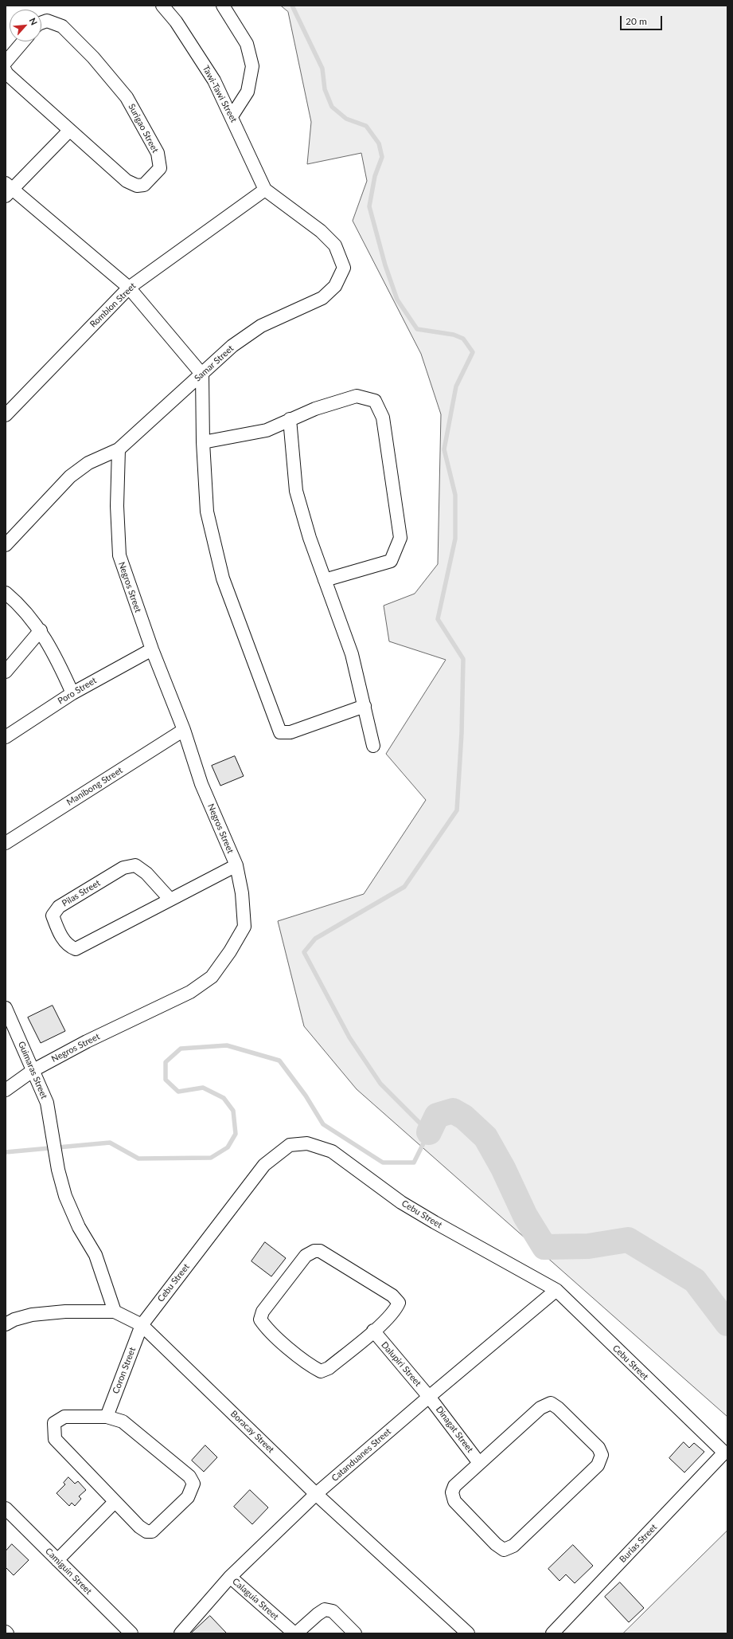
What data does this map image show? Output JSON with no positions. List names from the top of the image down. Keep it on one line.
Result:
{"streets":{"street":["Tawi-Tawi Street","Surigao Street","Romblon Street","Samar Street","Negros Street","Poro Street","Manibong Street","Pilas Street","Guimaras Street","Cebu Street","Dalupiri Street","Coron Street","Dinagat Street","Boracay Street","Catanduanes Street","Burias Street","Camiguin Street","Calaguia Street"]},"crossings":[["Tawi-Tawi Street","Romblon Street"],["Tawi-Tawi Street","Samar Street"],["Romblon Street","Samar Street"],["Samar Street","Negros Street"],["Negros Street","Poro Street"],["Negros Street","Manibong Street"],["Negros Street","Pilas Street"],["Negros Street","Guimaras Street"],["Guimaras Street","Boracay Street"],["Cebu Street","Coron Street"],["Cebu Street","Boracay Street"],["Cebu Street","Catanduanes Street"],["Cebu Street","Burias Street"],["Dalupiri Street","Dinagat Street"],["Dalupiri Street","Catanduanes Street"],["Coron Street","Boracay Street"],["Dinagat Street","Catanduanes Street"],["Boracay Street","Catanduanes Street"],["Catanduanes Street","Calaguia Street"]],"scale_bar":"20 m","north":"top right"}
